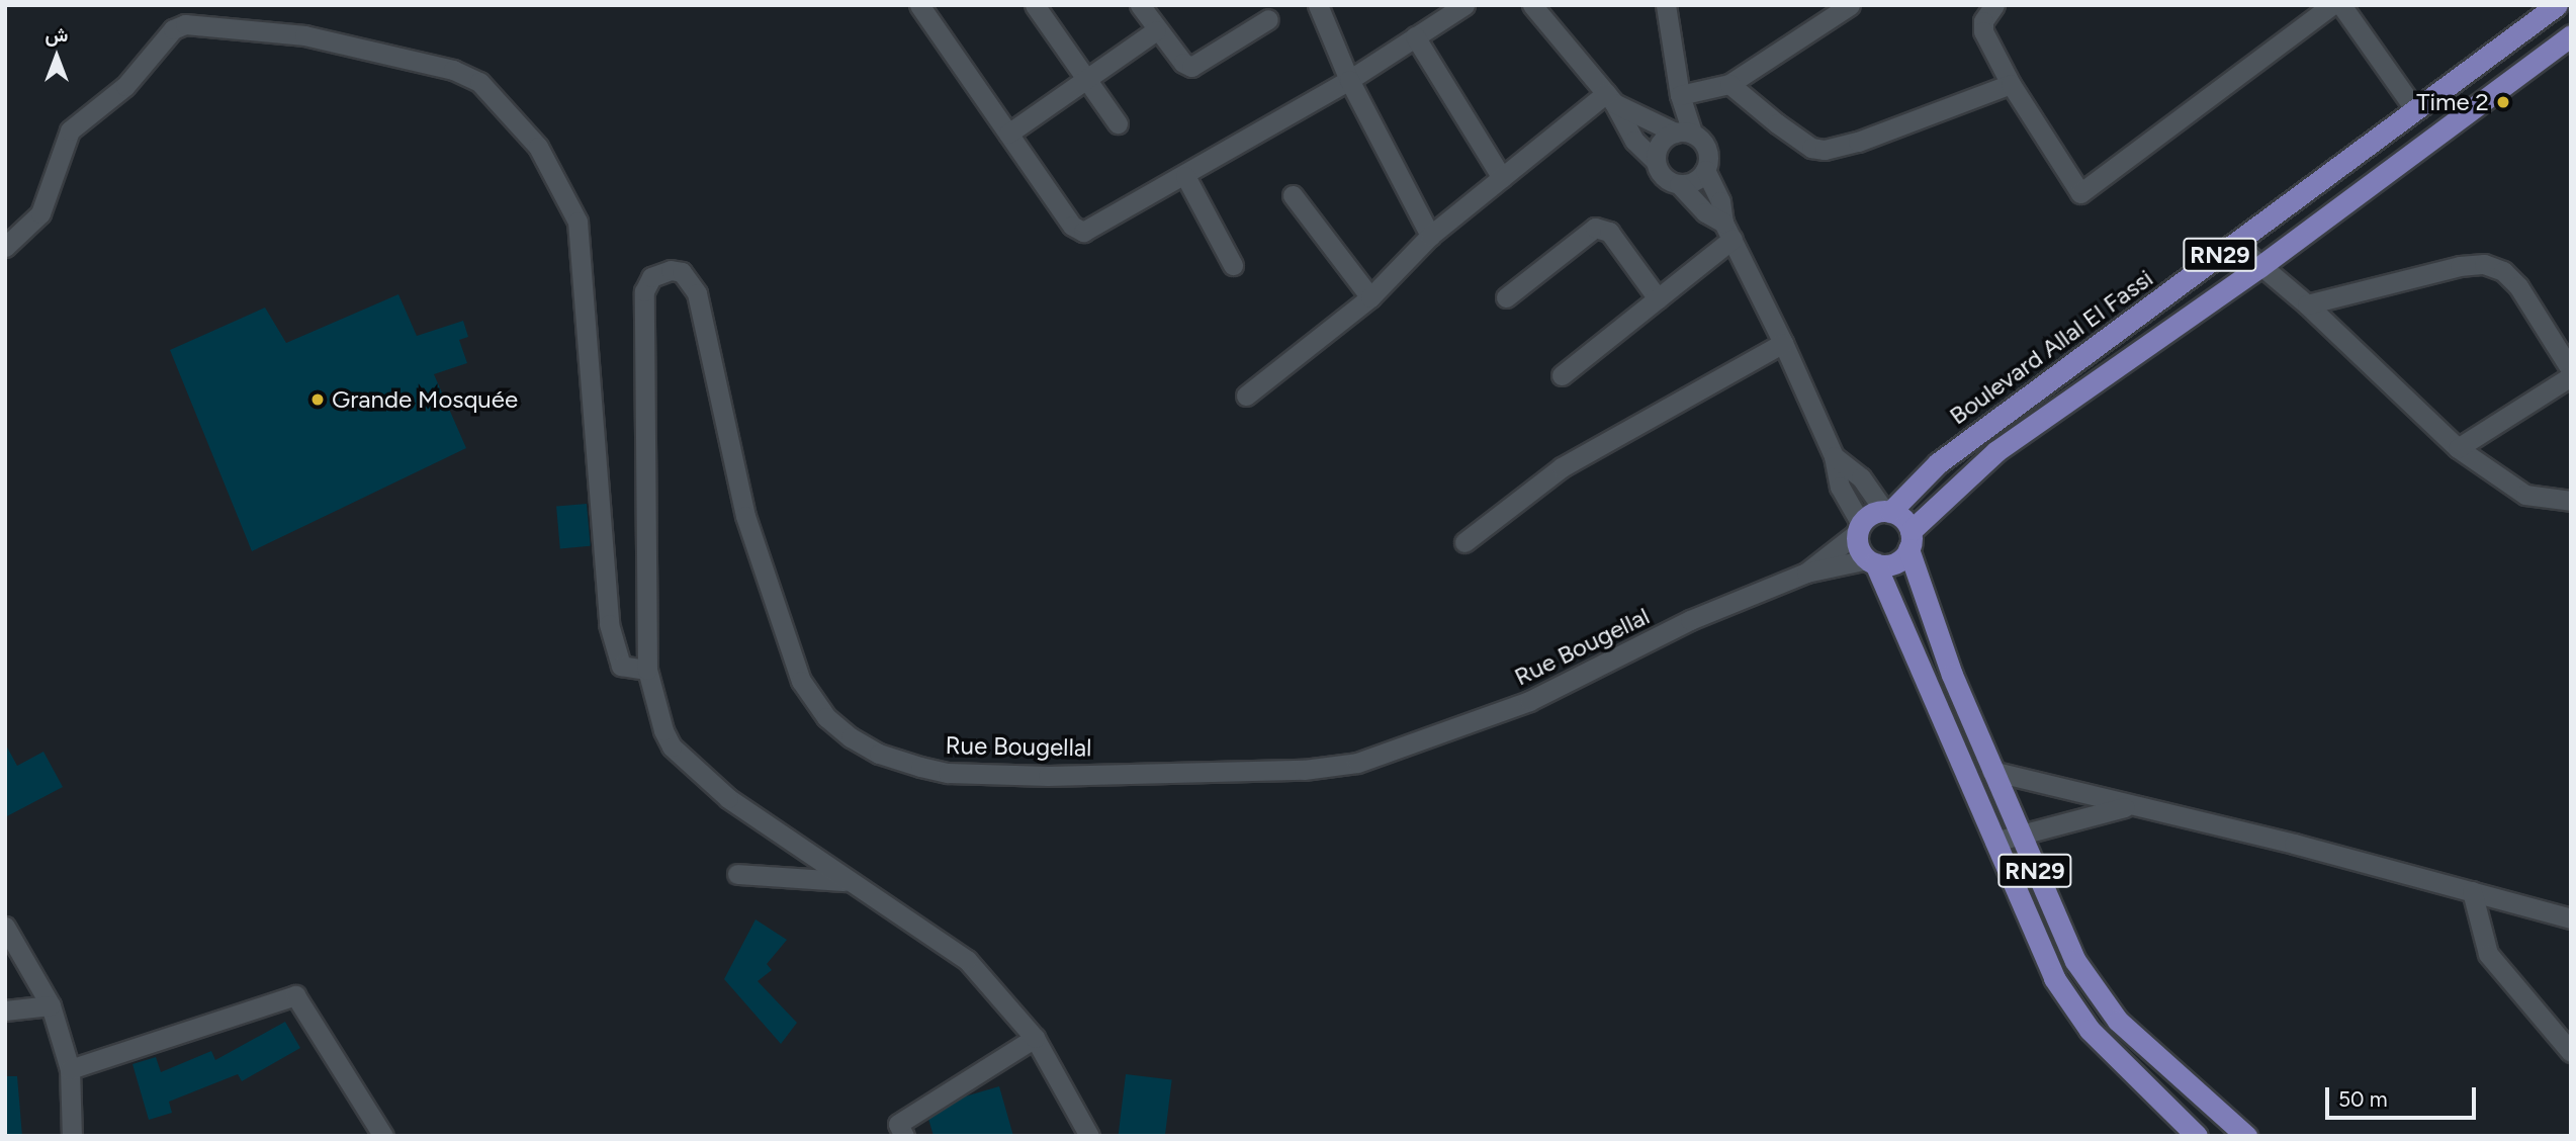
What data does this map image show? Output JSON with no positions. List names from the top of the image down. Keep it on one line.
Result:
{"streets":{"main road":["RN29","Boulevard Allal El Fassi"],"street":["Rue Bougellal"]},"crossings":[["RN29","Boulevard Allal El Fassi"],["RN29","Rue Bougellal"],["Boulevard Allal El Fassi","Rue Bougellal"]],"places":["Time 2","Grande Mosquée"],"scale_bar":"50 m","north":"top"}
